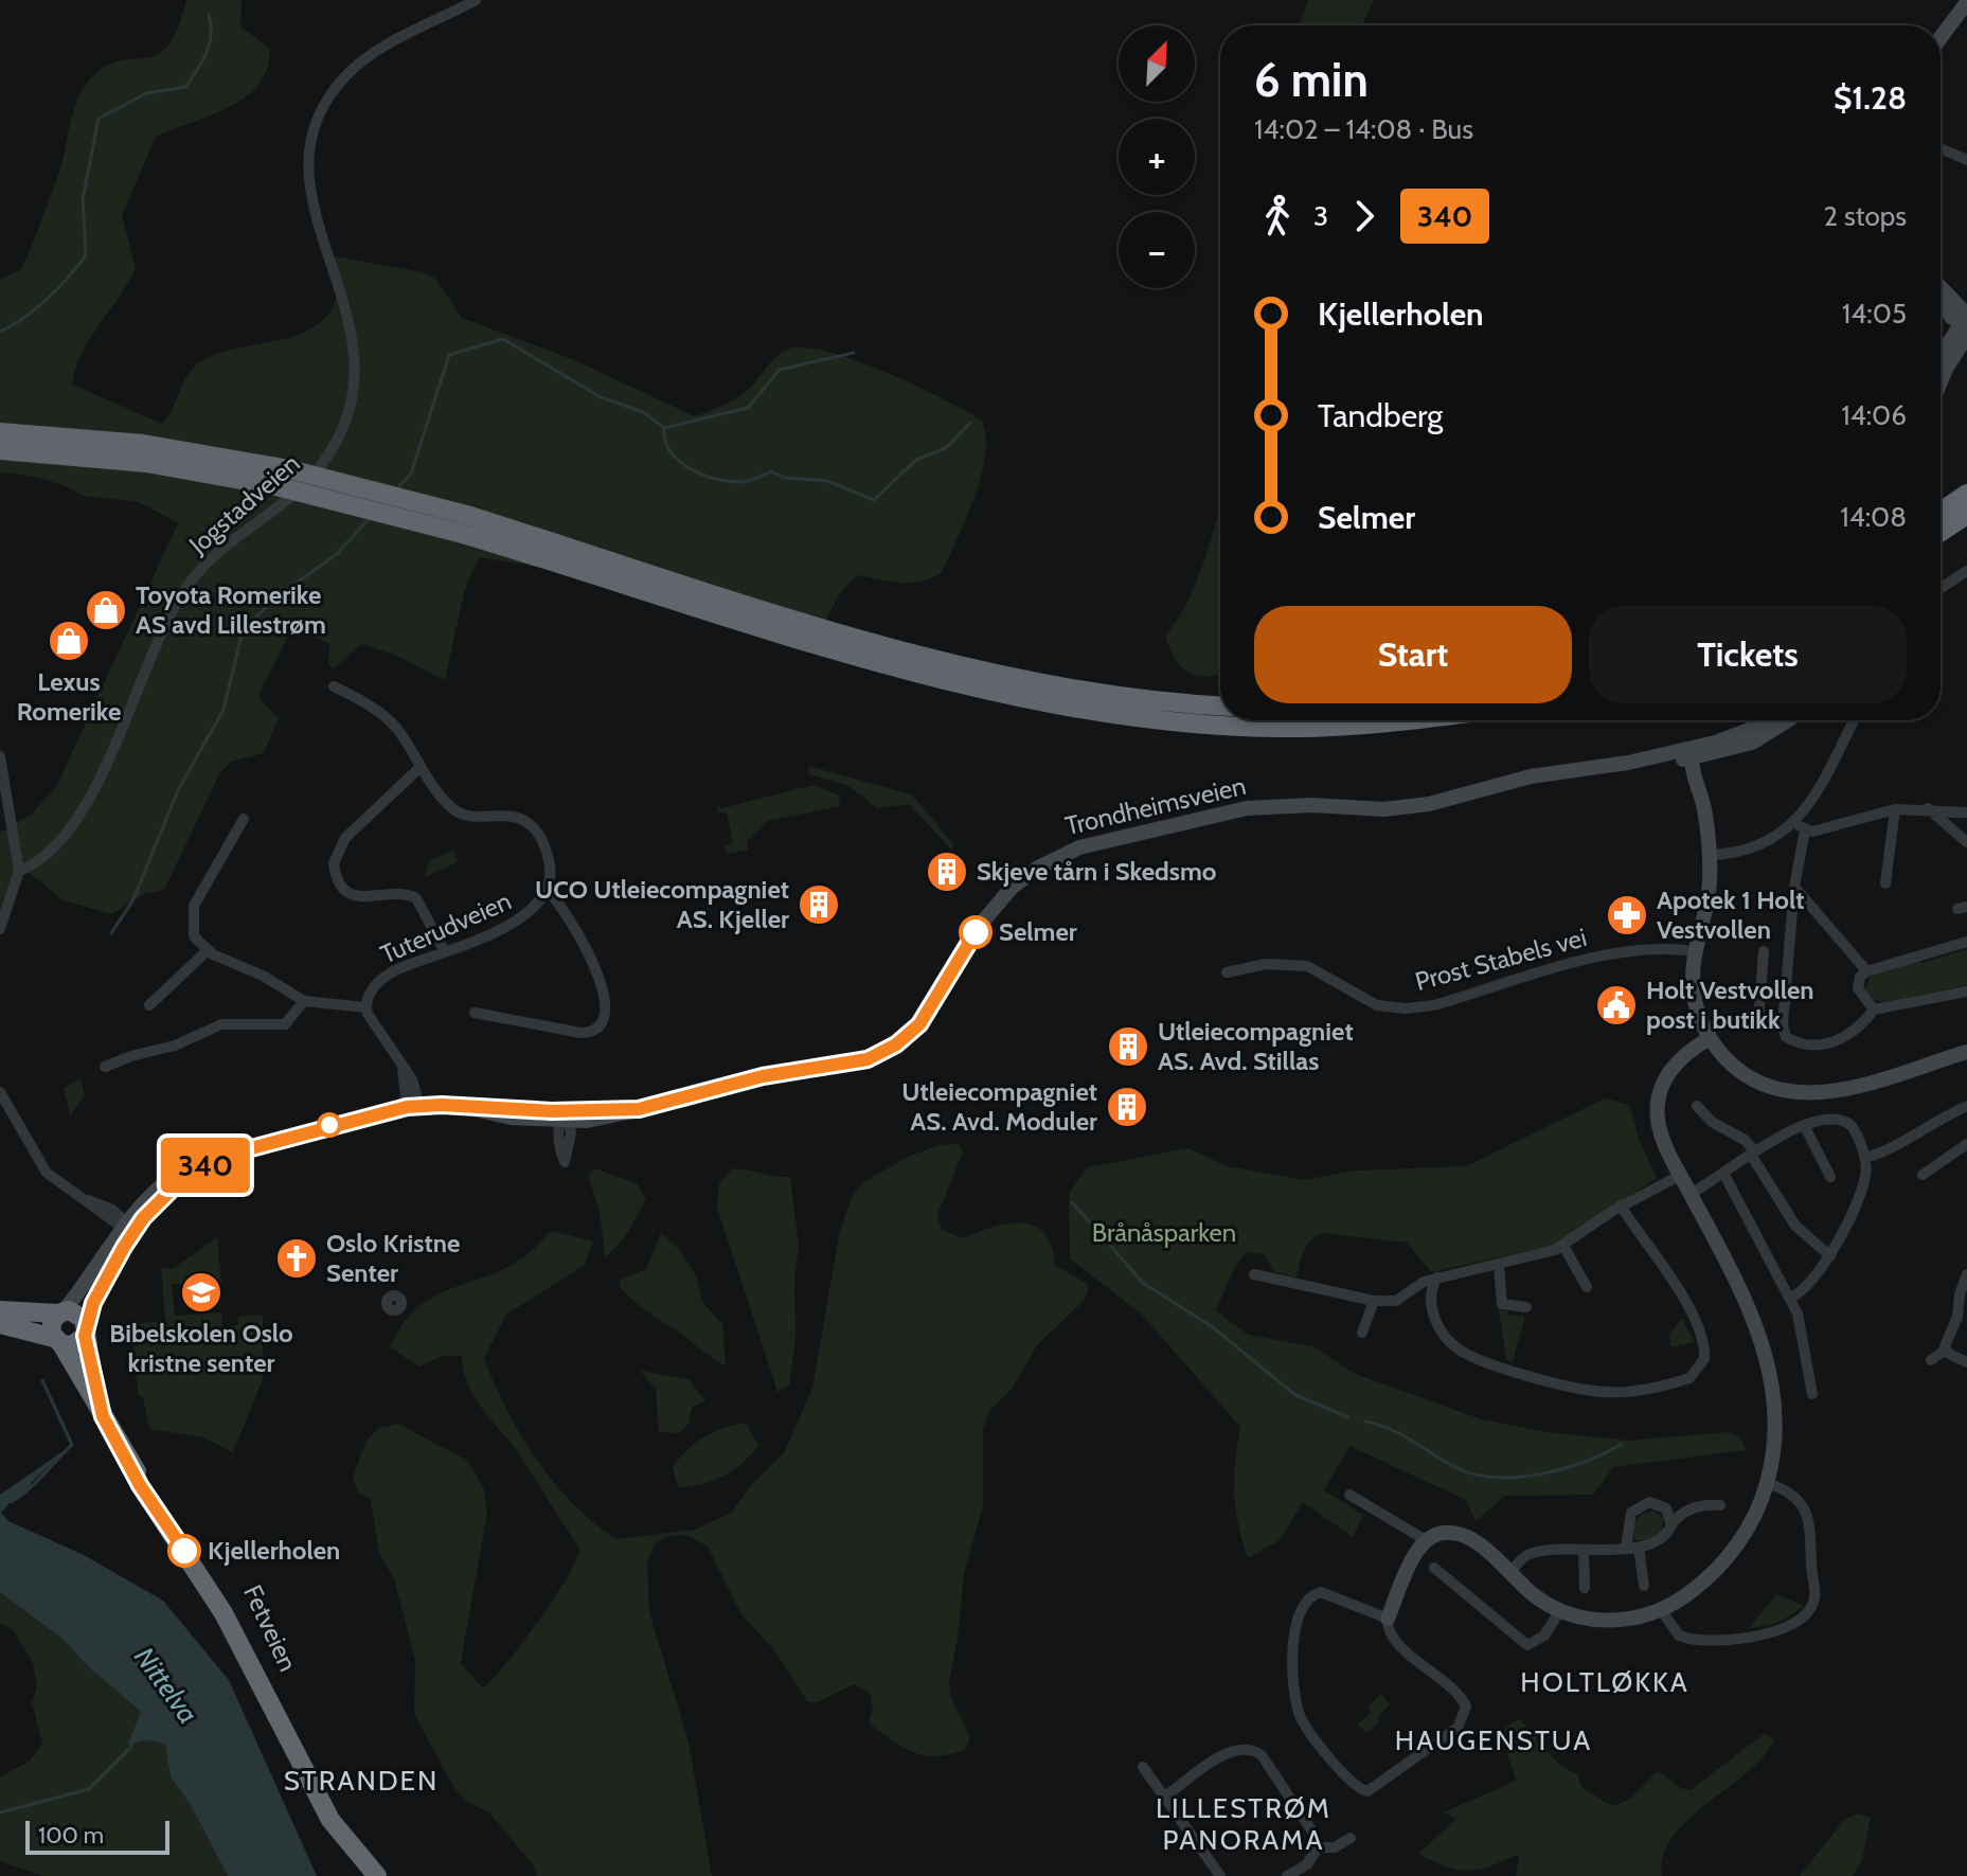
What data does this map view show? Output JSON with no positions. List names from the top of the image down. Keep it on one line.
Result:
{"streets":{"highway":["Fetveien"],"main road":["Trondheimsveien"],"street":["Jogstadveien","Tuterudveien","Prost Stabels vei"]},"crossings":[["Trondheimsveien","Fetveien"]],"districts":["HOLTLØKKA","HAUGENSTUA","STRANDEN","LILLESTRØM PANORAMA"],"water":["Nittelva"],"parks":["Brånåsparken"],"places":{"shop":["Toyota Romerike AS avd Lillestrøm","Lexus Romerike"],"building":["Skjeve tårn i Skedsmo","UCO Utleiecompagniet AS. Kjeller","Utleiecompagniet AS. Avd. Stillas","Utleiecompagniet AS. Avd. Moduler"],"pharmacy":["Apotek 1 Holt Vestvollen"],"other":["Selmer","Kjellerholen"],"public building":["Holt Vestvollen post i butikk"],"church":["Oslo Kristne Senter"],"school or university":["Bibelskolen Oslo kristne senter"]},"lines":["bus line 340"],"scale_bar":"100 m","north":"top right","page":{"on_map":"340","map_buttons":["+","−"],"heading":["6 min","14:02 – 14:08 · Bus","$1.28"],"legs":["3","340","2 stops"],"list":[{"name":"Kjellerholen","value":"14:05"},{"name":"Tandberg","value":"14:06"},{"name":"Selmer","value":"14:08"}],"buttons":["Start","Tickets"],"scale":"100 m"}}
